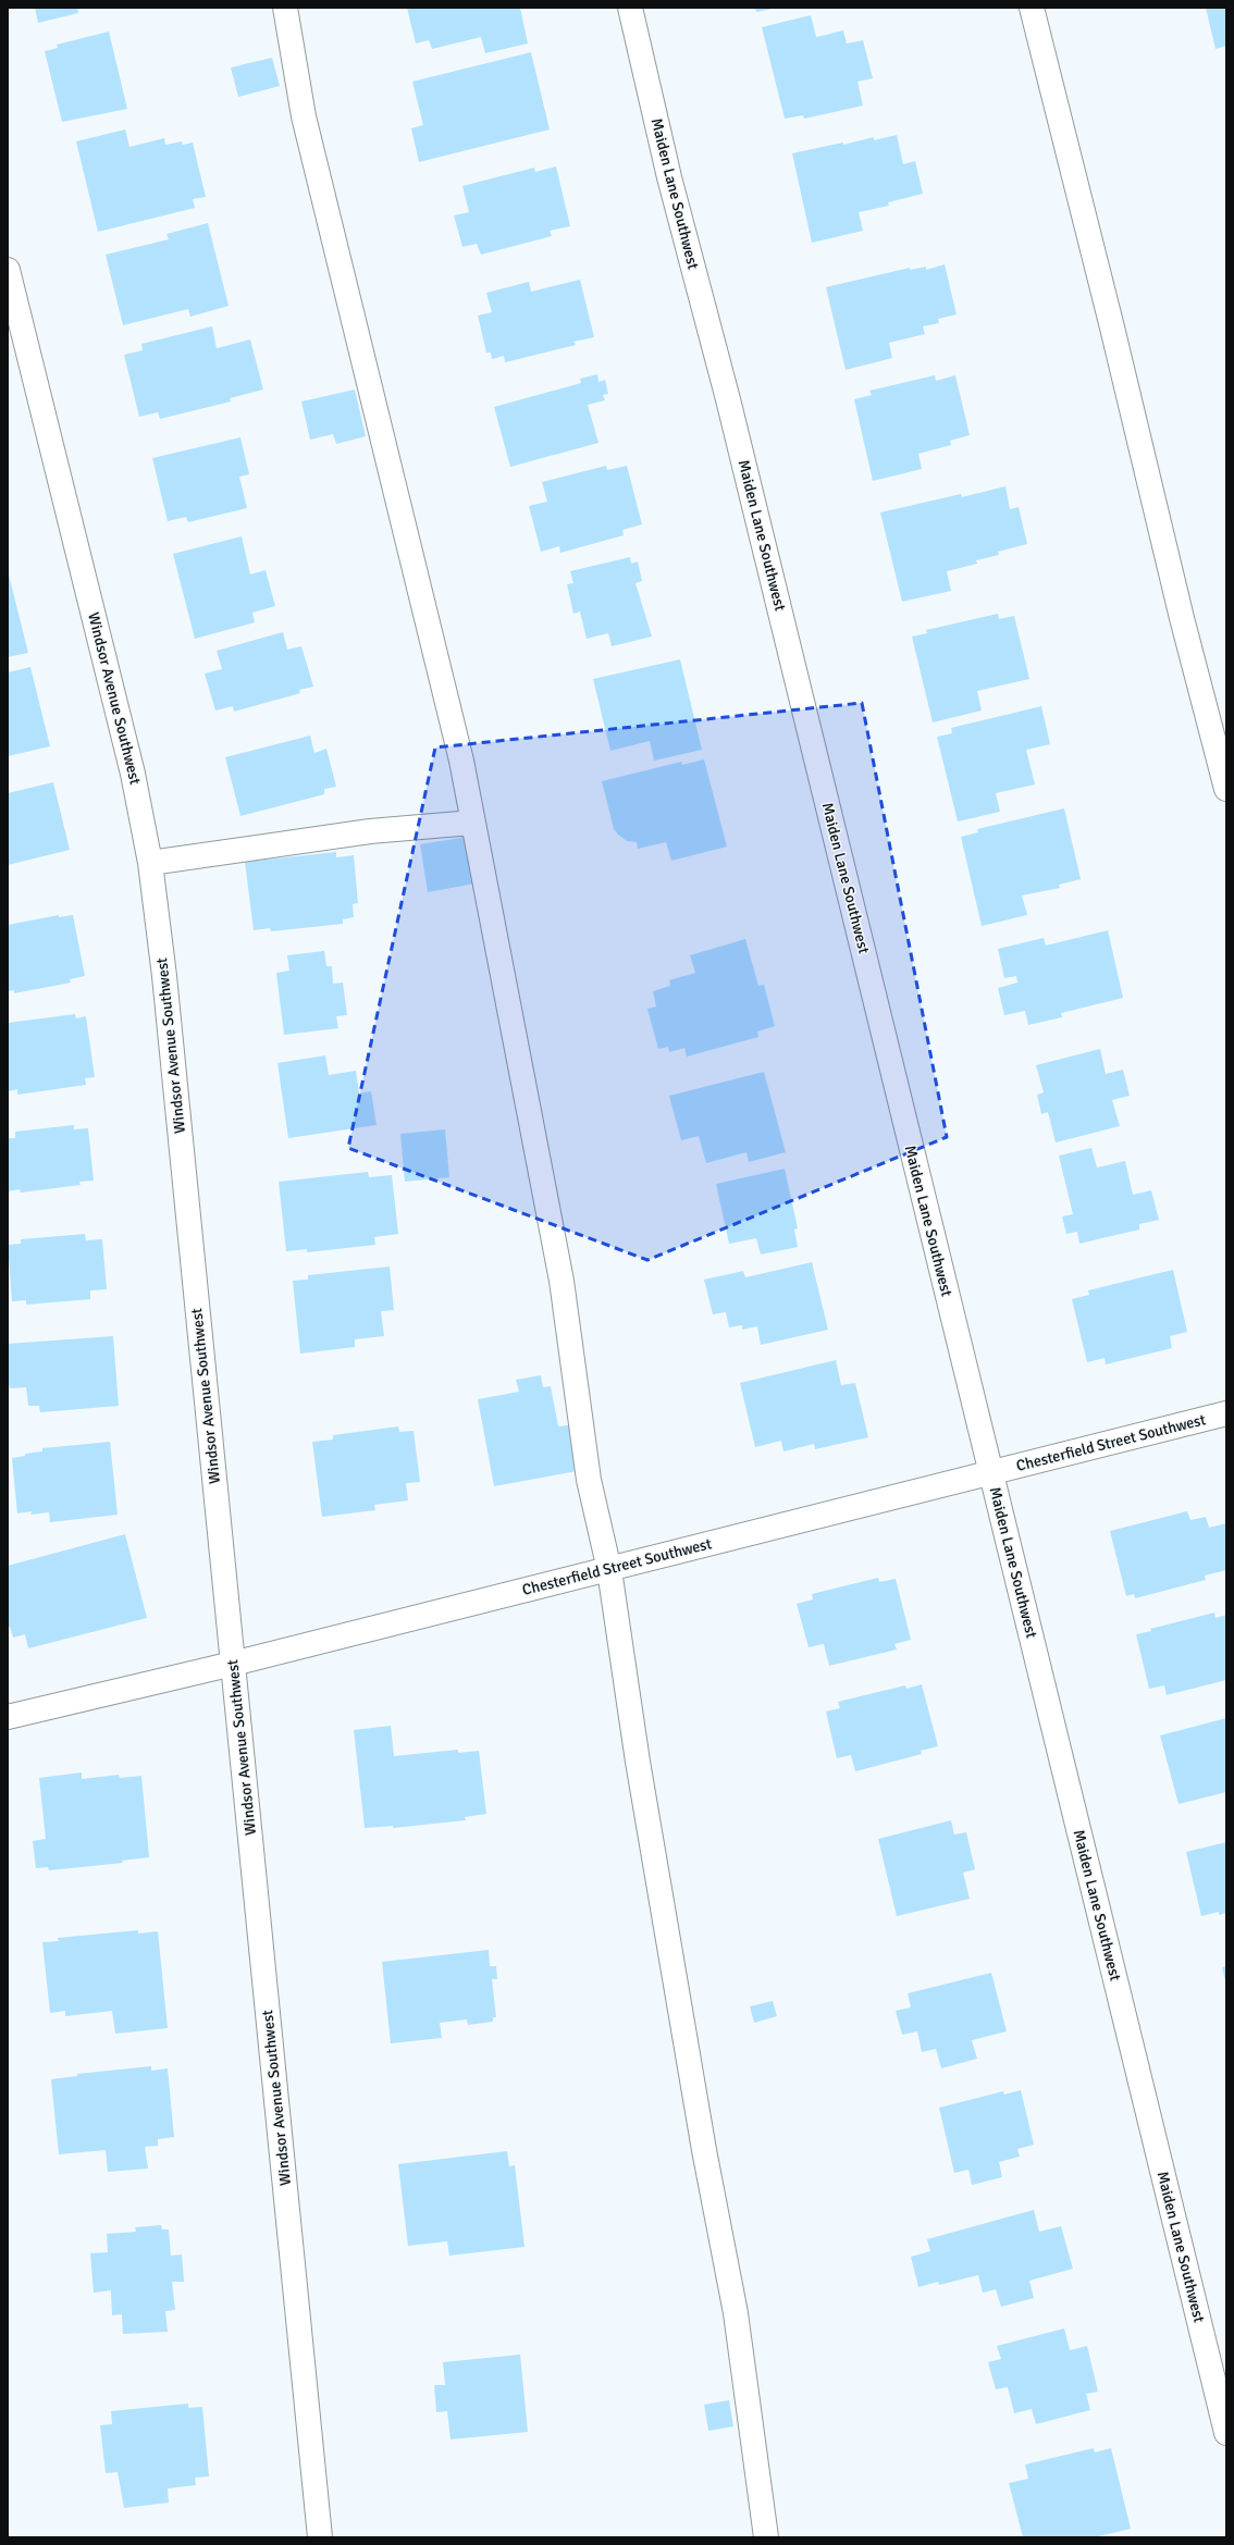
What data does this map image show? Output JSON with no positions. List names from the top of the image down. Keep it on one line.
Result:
{"streets":{"street":["Maiden Lane Southwest","Windsor Avenue Southwest","Chesterfield Street Southwest"]},"crossings":[["Maiden Lane Southwest","Chesterfield Street Southwest"],["Windsor Avenue Southwest","Chesterfield Street Southwest"]]}
